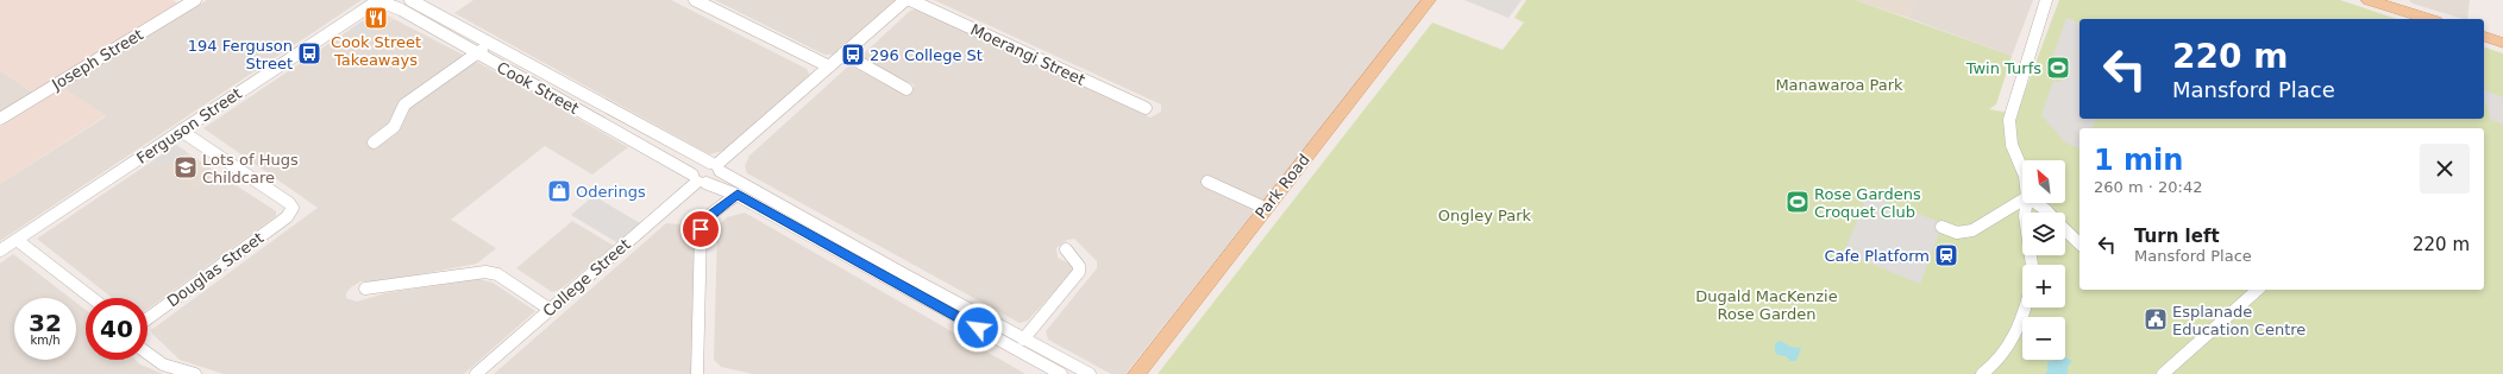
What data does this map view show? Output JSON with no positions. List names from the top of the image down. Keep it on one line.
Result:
{"streets":{"main road":["Park Road"],"street":["Moerangi Street","Joseph Street","Cook Street","Ferguson Street","Douglas Street","College Street"]},"crossings":[["Cook Street","Ferguson Street"],["Cook Street","College Street"],["Ferguson Street","Douglas Street"]],"parks":["Manawaroa Park","Ongley Park","Dugald MacKenzie Rose Garden"],"places":{"restaurant":["Cook Street Takeaways"],"bus stop":["194 Ferguson Street","296 College St"],"sports":["Twin Turfs","Rose Gardens Croquet Club"],"school or university":["Lots of Hugs Childcare"],"shop":["Oderings"],"station":["Cafe Platform"],"public building":["Esplanade Education Centre"]},"north":"top left","page":{"turn":["220 m","Mansford Place"],"heading":["1 min","260 m · 20:42"],"map_buttons":["+","−"],"list":[{"name":"Turn left","note":"Mansford Place","value":"220 m"}],"speed":"32 km/h","limit":"40"}}
